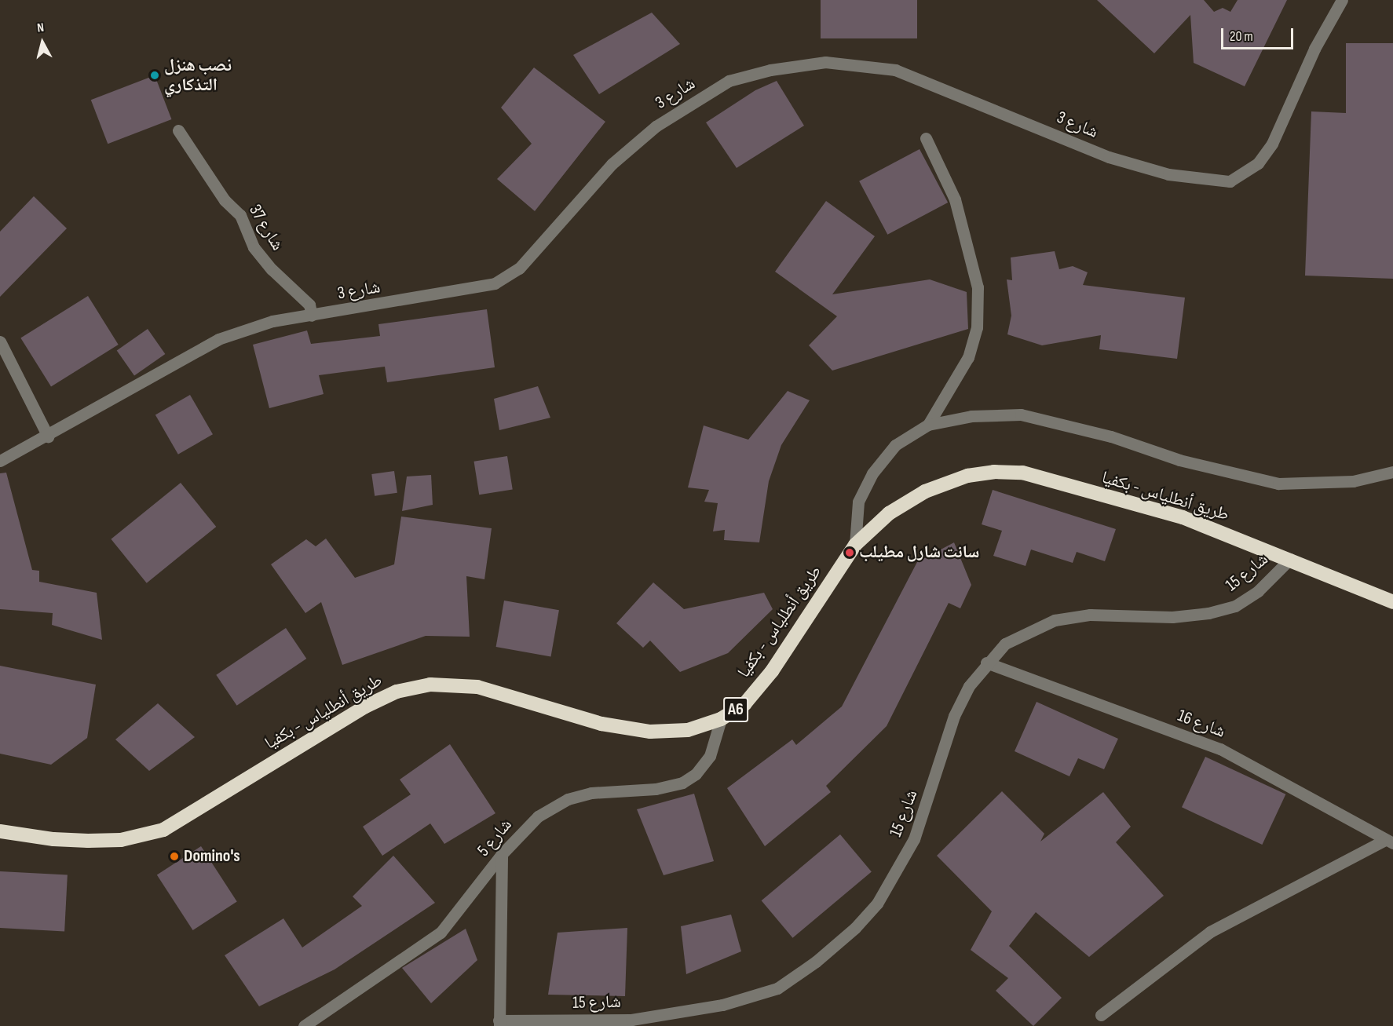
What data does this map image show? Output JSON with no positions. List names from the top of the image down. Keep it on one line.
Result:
{"streets":{"highway":["طريق أنطلياس - بكفيا","A6"],"street":["شارع 3","شارع 37","شارع 15","شارع 16","شارع 5"]},"crossings":[["شارع 3","شارع 37"],["طريق أنطلياس - بكفيا","شارع 15"],["طريق أنطلياس - بكفيا","شارع 5"],["شارع 15","شارع 16"]],"places":["نصب هنزل التذكاري","سانت شارل مطيلب","Domino's"],"scale_bar":"20 m","north":"top"}
